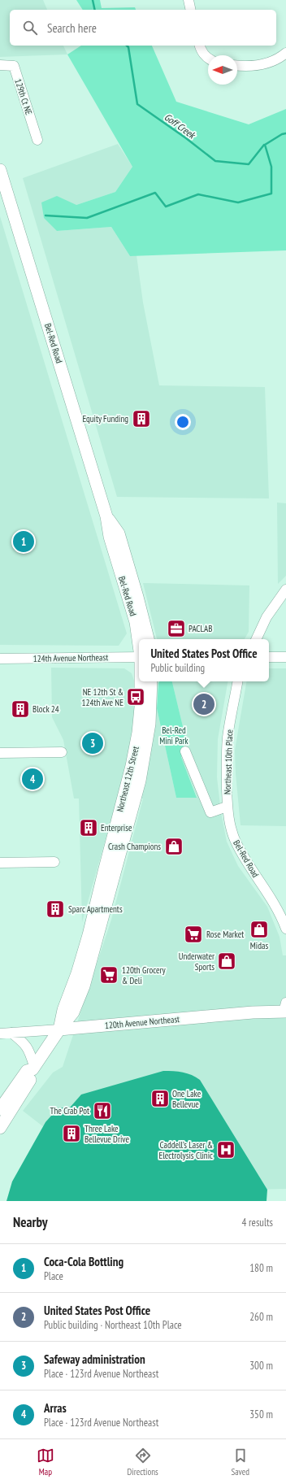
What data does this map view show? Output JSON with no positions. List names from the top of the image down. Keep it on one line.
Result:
{"streets":{"main road":["Bel-Red Road","Northeast 12th Street","120th Avenue Northeast"],"street":["129th Ct NE","124th Avenue Northeast","Northeast 10th Place"]},"crossings":[["Bel-Red Road","Northeast 10th Place"],["Northeast 12th Street","120th Avenue Northeast"]],"water":["Goff Creek"],"parks":["Bel-Red Mini Park"],"places":{"building":["Equity Funding","Block 24","Enterprise","Sparc Apartments","One Lake Bellevue","Three Lake Bellevue Drive"],"office":["PACLAB"],"bus stop":["NE 12th St & 124th Ave NE"],"shop":["Crash Champions","Midas","Underwater Sports"],"supermarket":["Rose Market","120th Grocery & Deli"],"restaurant":["The Crab Pot"],"hospital":["Caddell’s Laser & Electrolysis Clinic"]},"north":"left","page":{"search":"Search here","pins":["1","2","3","4"],"popup":["United States Post Office","Public building"],"heading":["Nearby","4 results"],"list":[{"mark":"1","name":"Coca-Cola Bottling","note":"Place","value":"180 m"},{"mark":"2","name":"United States Post Office","note":"Public building · Northeast 10th Place","value":"260 m"},{"mark":"3","name":"Safeway administration","note":"Place · 123rd Avenue Northeast","value":"300 m"},{"mark":"4","name":"Arras","note":"Place · 123rd Avenue Northeast","value":"350 m"}],"nav":["Map","Directions","Saved"]}}
